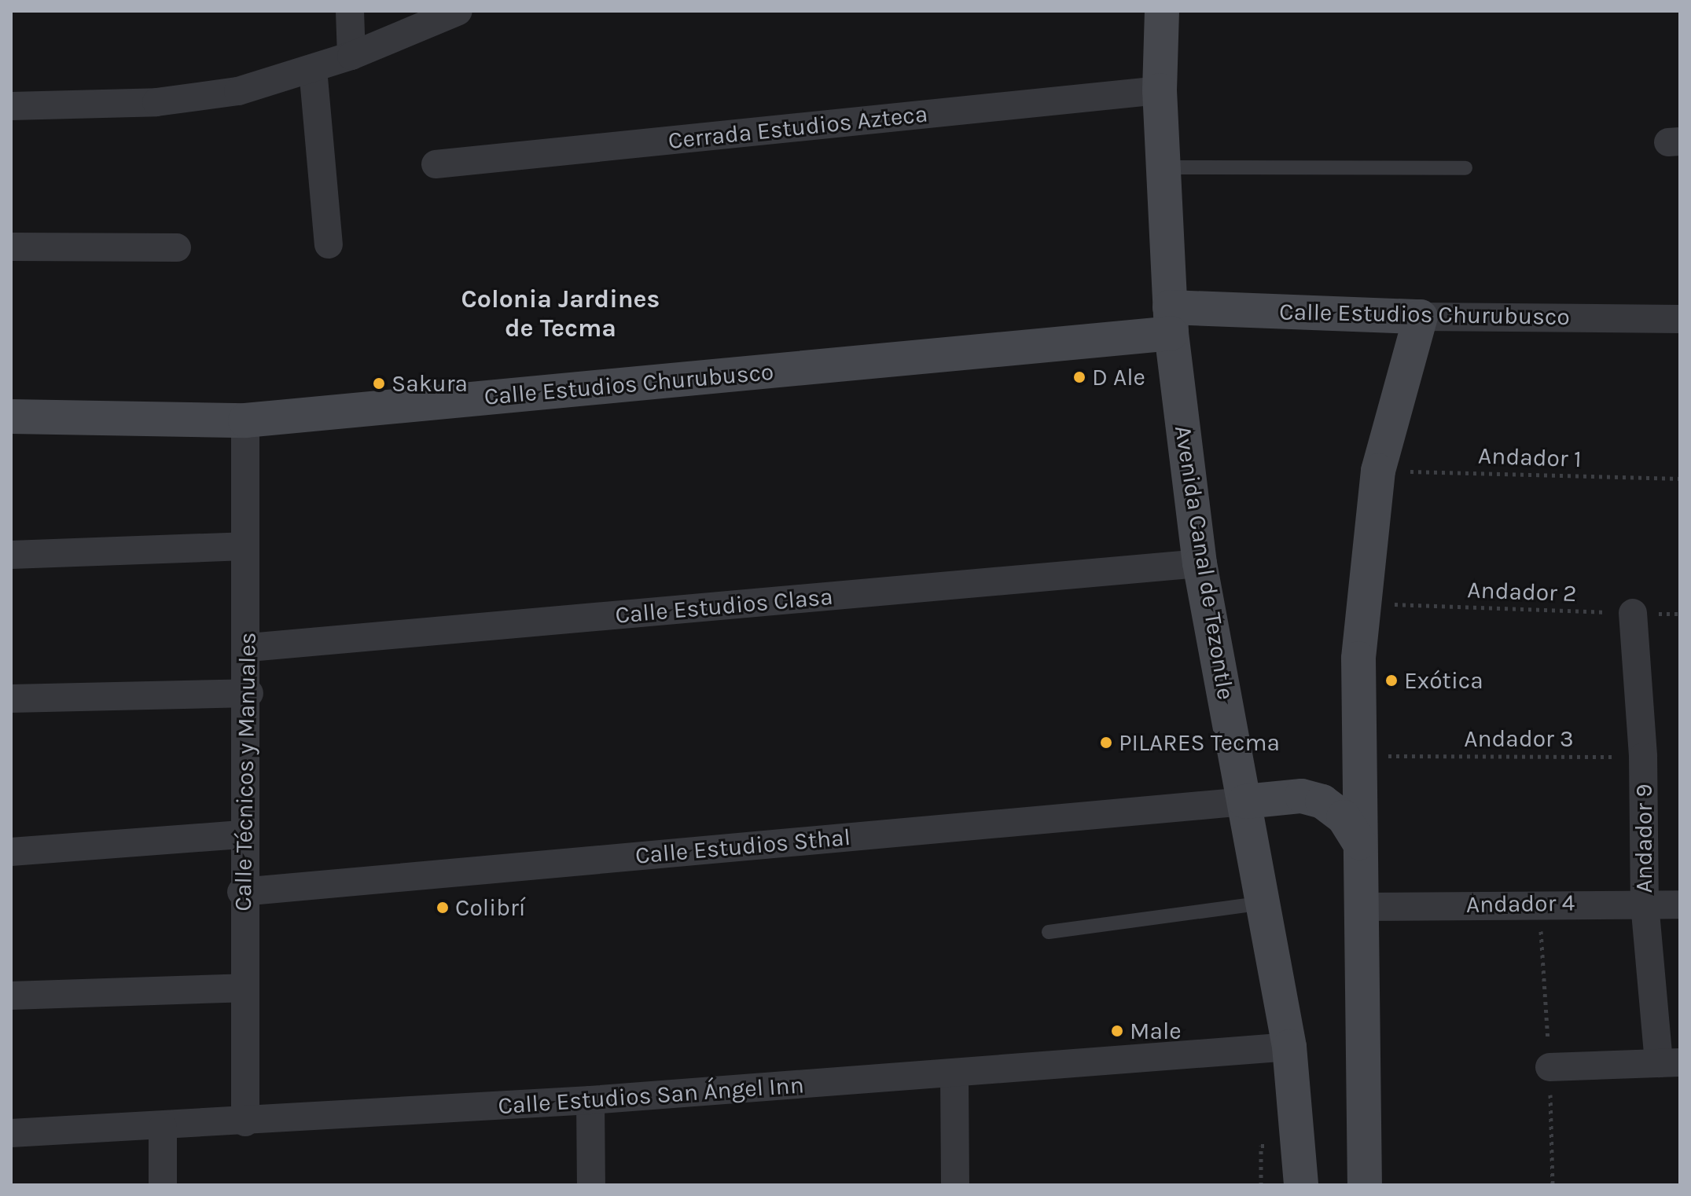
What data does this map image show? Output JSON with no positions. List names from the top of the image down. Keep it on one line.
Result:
{"streets":{"street":["Cerrada Estudios Azteca","Calle Estudios Churubusco","Avenida Canal de Tezontle","Calle Estudios Clasa","Calle Técnicos y Manuales","Andador 9","Calle Estudios Sthal","Andador 4","Calle Estudios San Ángel Inn"],"path":["Andador 1","Andador 2","Andador 3"]},"crossings":[["Cerrada Estudios Azteca","Avenida Canal de Tezontle"],["Calle Estudios Churubusco","Avenida Canal de Tezontle"],["Calle Estudios Churubusco","Calle Técnicos y Manuales"],["Avenida Canal de Tezontle","Calle Estudios Clasa"],["Avenida Canal de Tezontle","Calle Estudios Sthal"],["Avenida Canal de Tezontle","Calle Estudios San Ángel Inn"],["Andador 2","Andador 9"],["Calle Estudios Clasa","Calle Técnicos y Manuales"],["Andador 3","Andador 9"],["Calle Técnicos y Manuales","Calle Estudios Sthal"],["Calle Técnicos y Manuales","Calle Estudios San Ángel Inn"],["Andador 9","Andador 4"]],"districts":["Colonia Jardines de Tecma"],"places":["D Ale","Sakura","Exótica","PILARES Tecma","Colibrí","Male"]}
